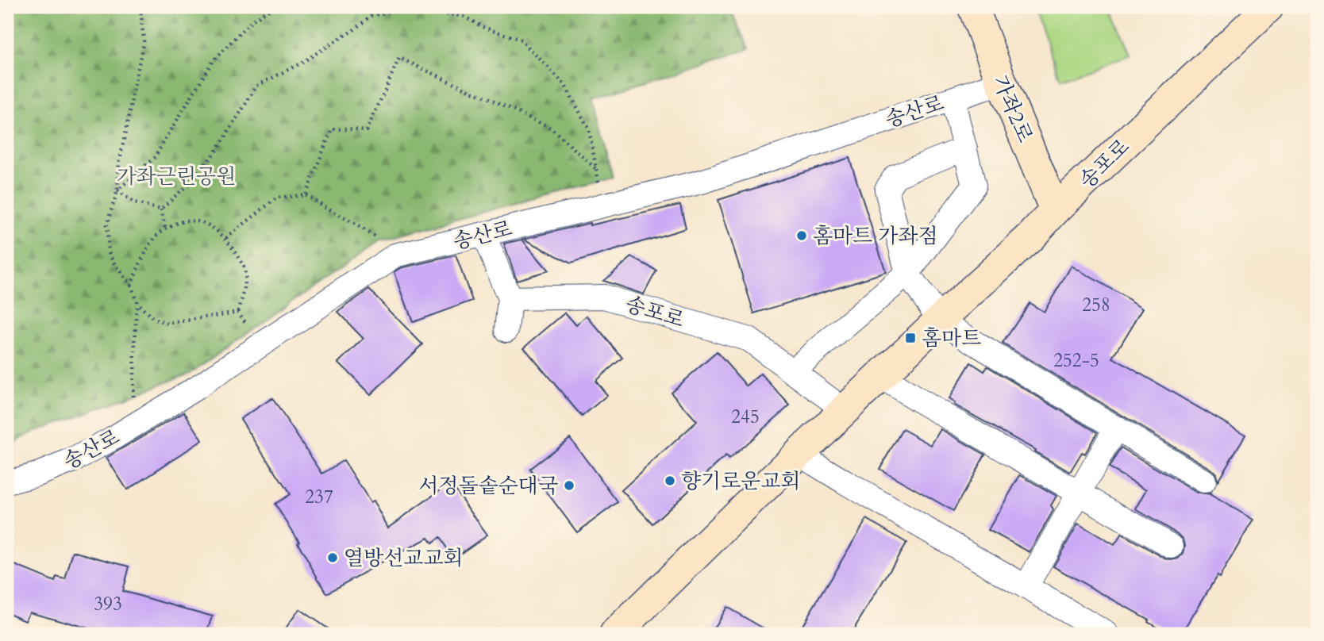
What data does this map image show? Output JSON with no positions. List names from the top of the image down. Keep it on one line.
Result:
{"streets":{"street":["가좌2로","송산로","송포로"]},"crossings":[["가좌2로","송산로"],["가좌2로","송포로"]],"parks":["가좌근린공원"],"places":{"other":["홈마트 가좌점","향기로운교회","서정돌솥순대국","열방선교교회"],"transit":["홈마트"]},"house_numbers":["258","252-5","245","237","393"]}
